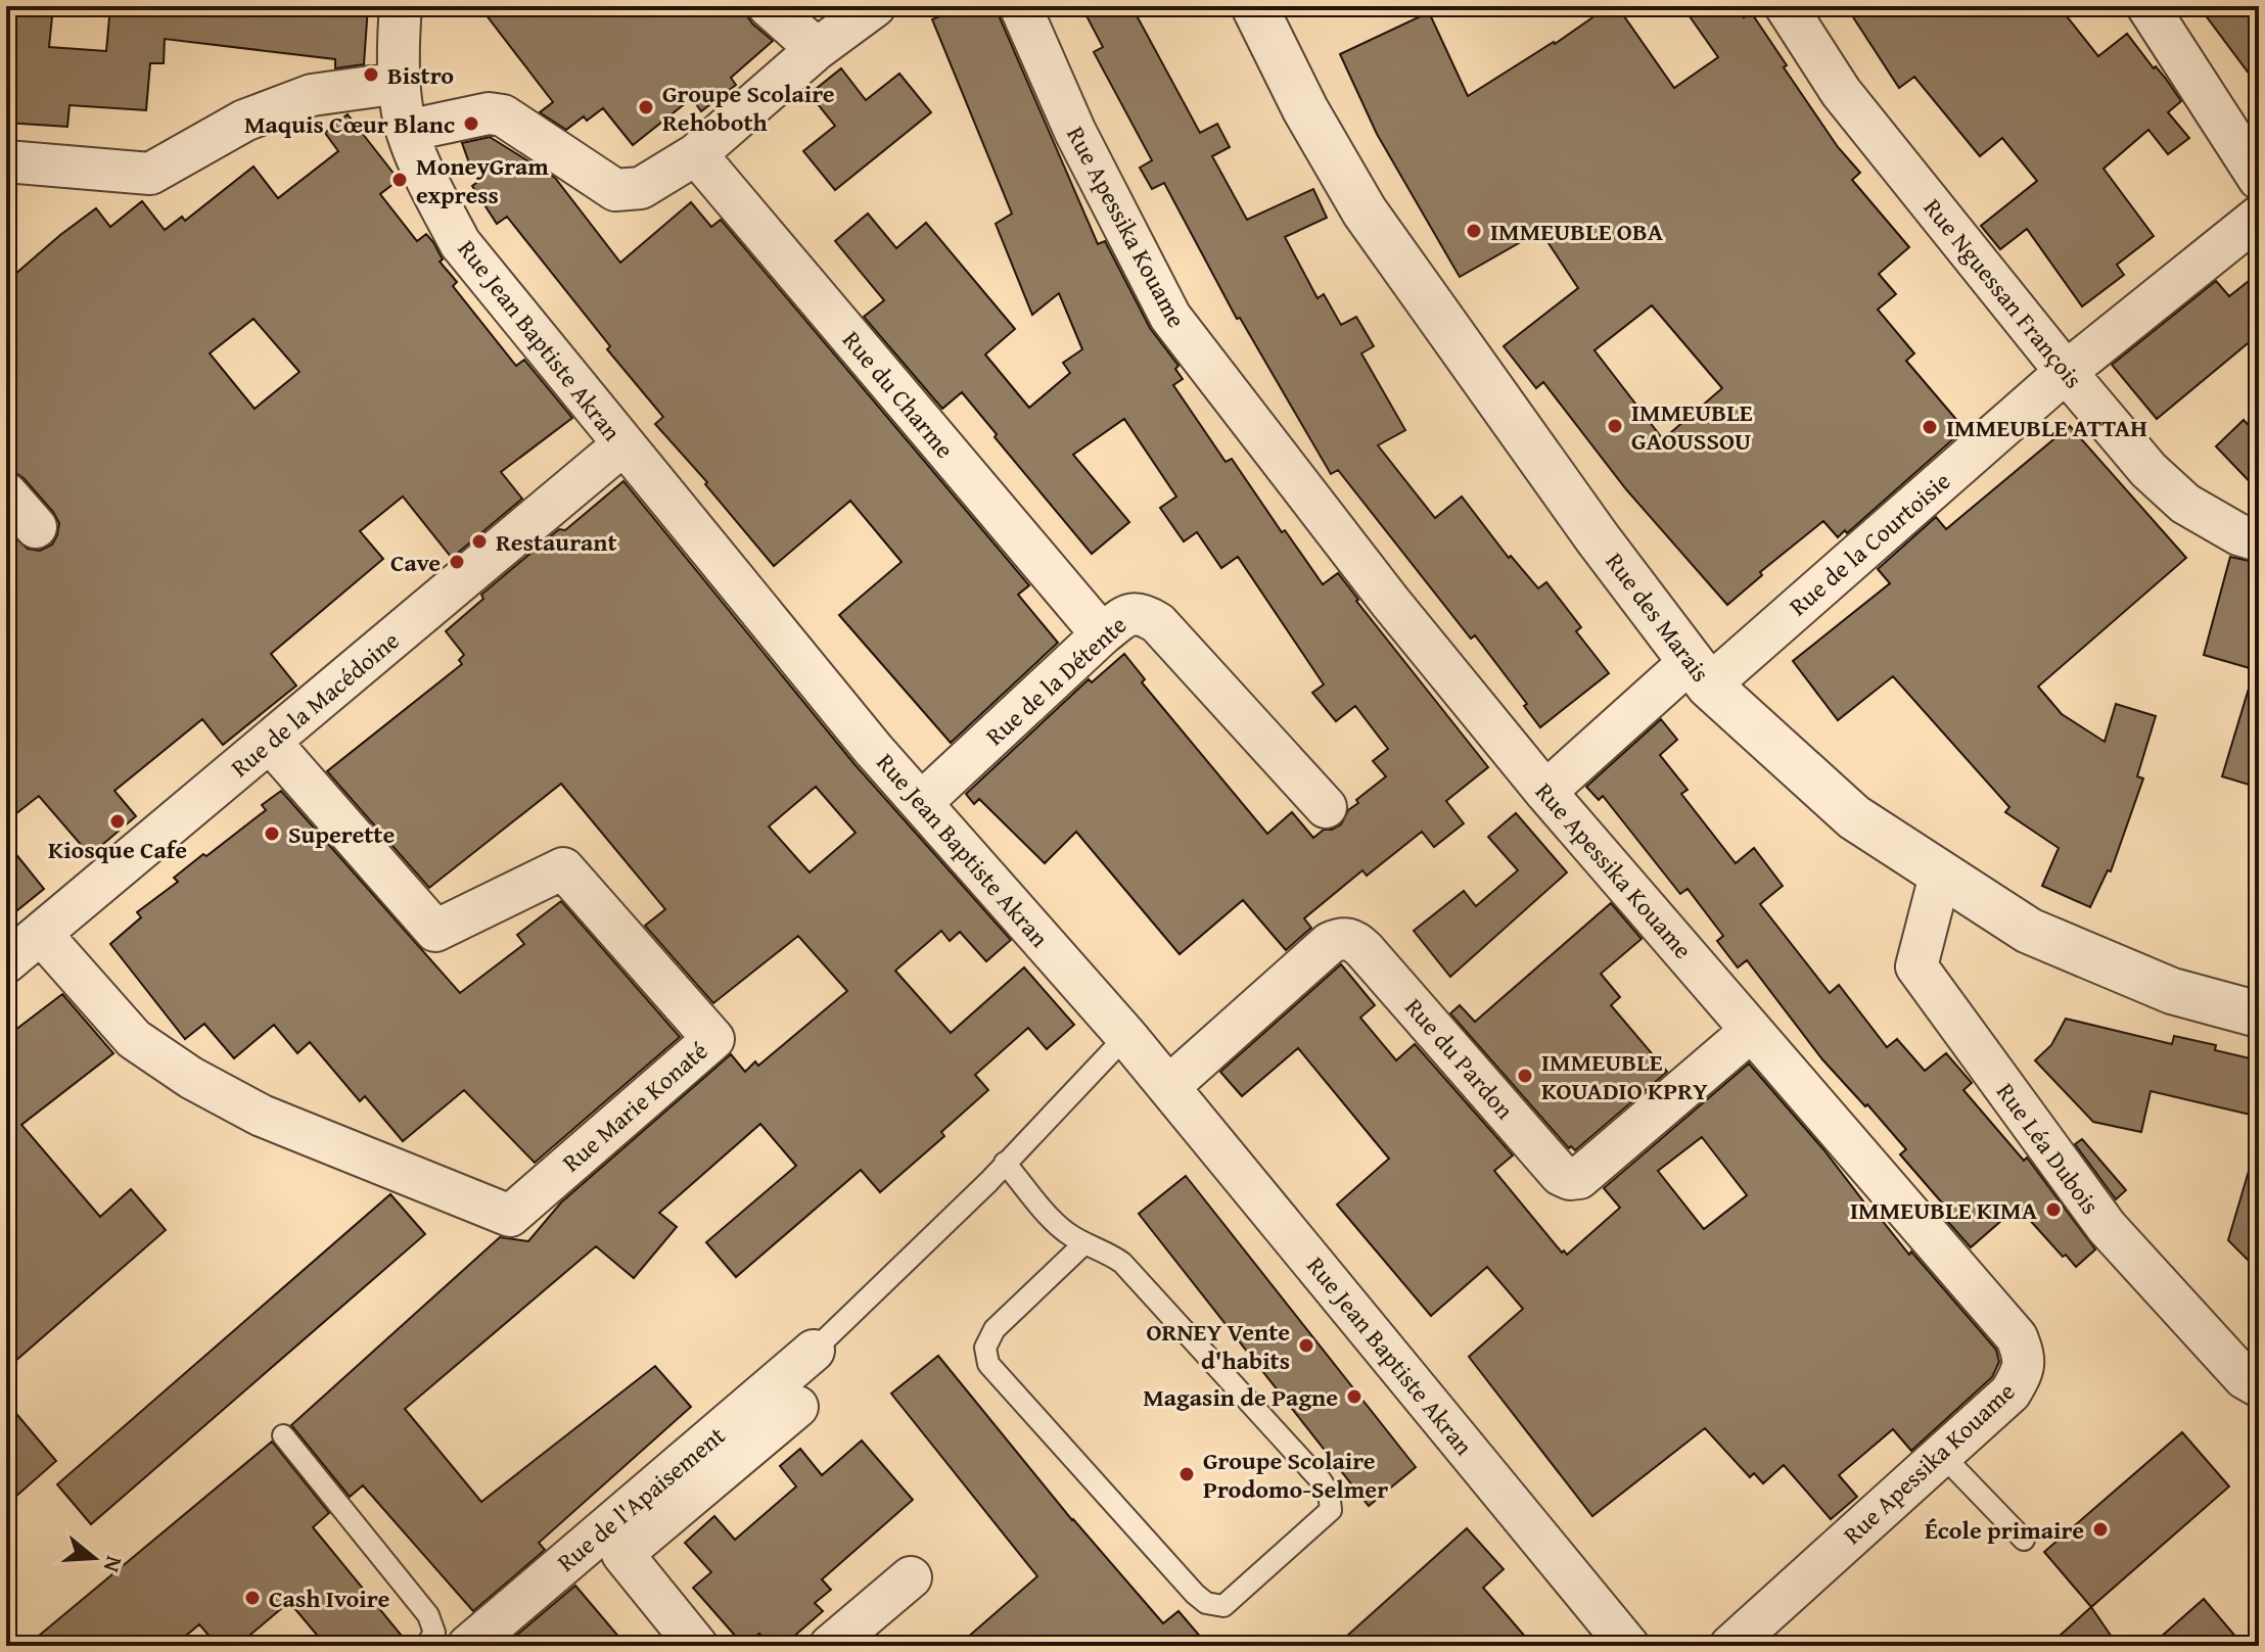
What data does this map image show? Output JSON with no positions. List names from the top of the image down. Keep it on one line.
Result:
{"streets":{"street":["Rue Apessika Kouame","Rue Nguessan François","Rue Jean Baptiste Akran","Rue du Charme","Rue de la Courtoisie","Rue des Marais","Rue de la Détente","Rue de la Macédoine","Rue du Pardon","Rue Marie Konaté","Rue Léa Dubois","Rue de l'Apaisement"]},"crossings":[["Rue Apessika Kouame","Rue de la Courtoisie"],["Rue Apessika Kouame","Rue du Pardon"],["Rue Nguessan François","Rue de la Courtoisie"],["Rue Jean Baptiste Akran","Rue de la Détente"],["Rue Jean Baptiste Akran","Rue de la Macédoine"],["Rue Jean Baptiste Akran","Rue du Pardon"],["Rue du Charme","Rue de la Détente"],["Rue de la Courtoisie","Rue des Marais"],["Rue des Marais","Rue Léa Dubois"],["Rue de la Macédoine","Rue Marie Konaté"]],"places":["Bistro","Groupe Scolaire Rehoboth","Maquis Cœur Blanc","MoneyGram express","IMMEUBLE OBA","IMMEUBLE GAOUSSOU","IMMEUBLE ATTAH","Restaurant","Cave","Kiosque Cafe","Superette","IMMEUBLE KOUADIO KPRY","IMMEUBLE KIMA","ORNEY Vente d'habits","Magasin de Pagne","Groupe Scolaire Prodomo-Selmer","École primaire","Cash Ivoire"],"north":"right"}
